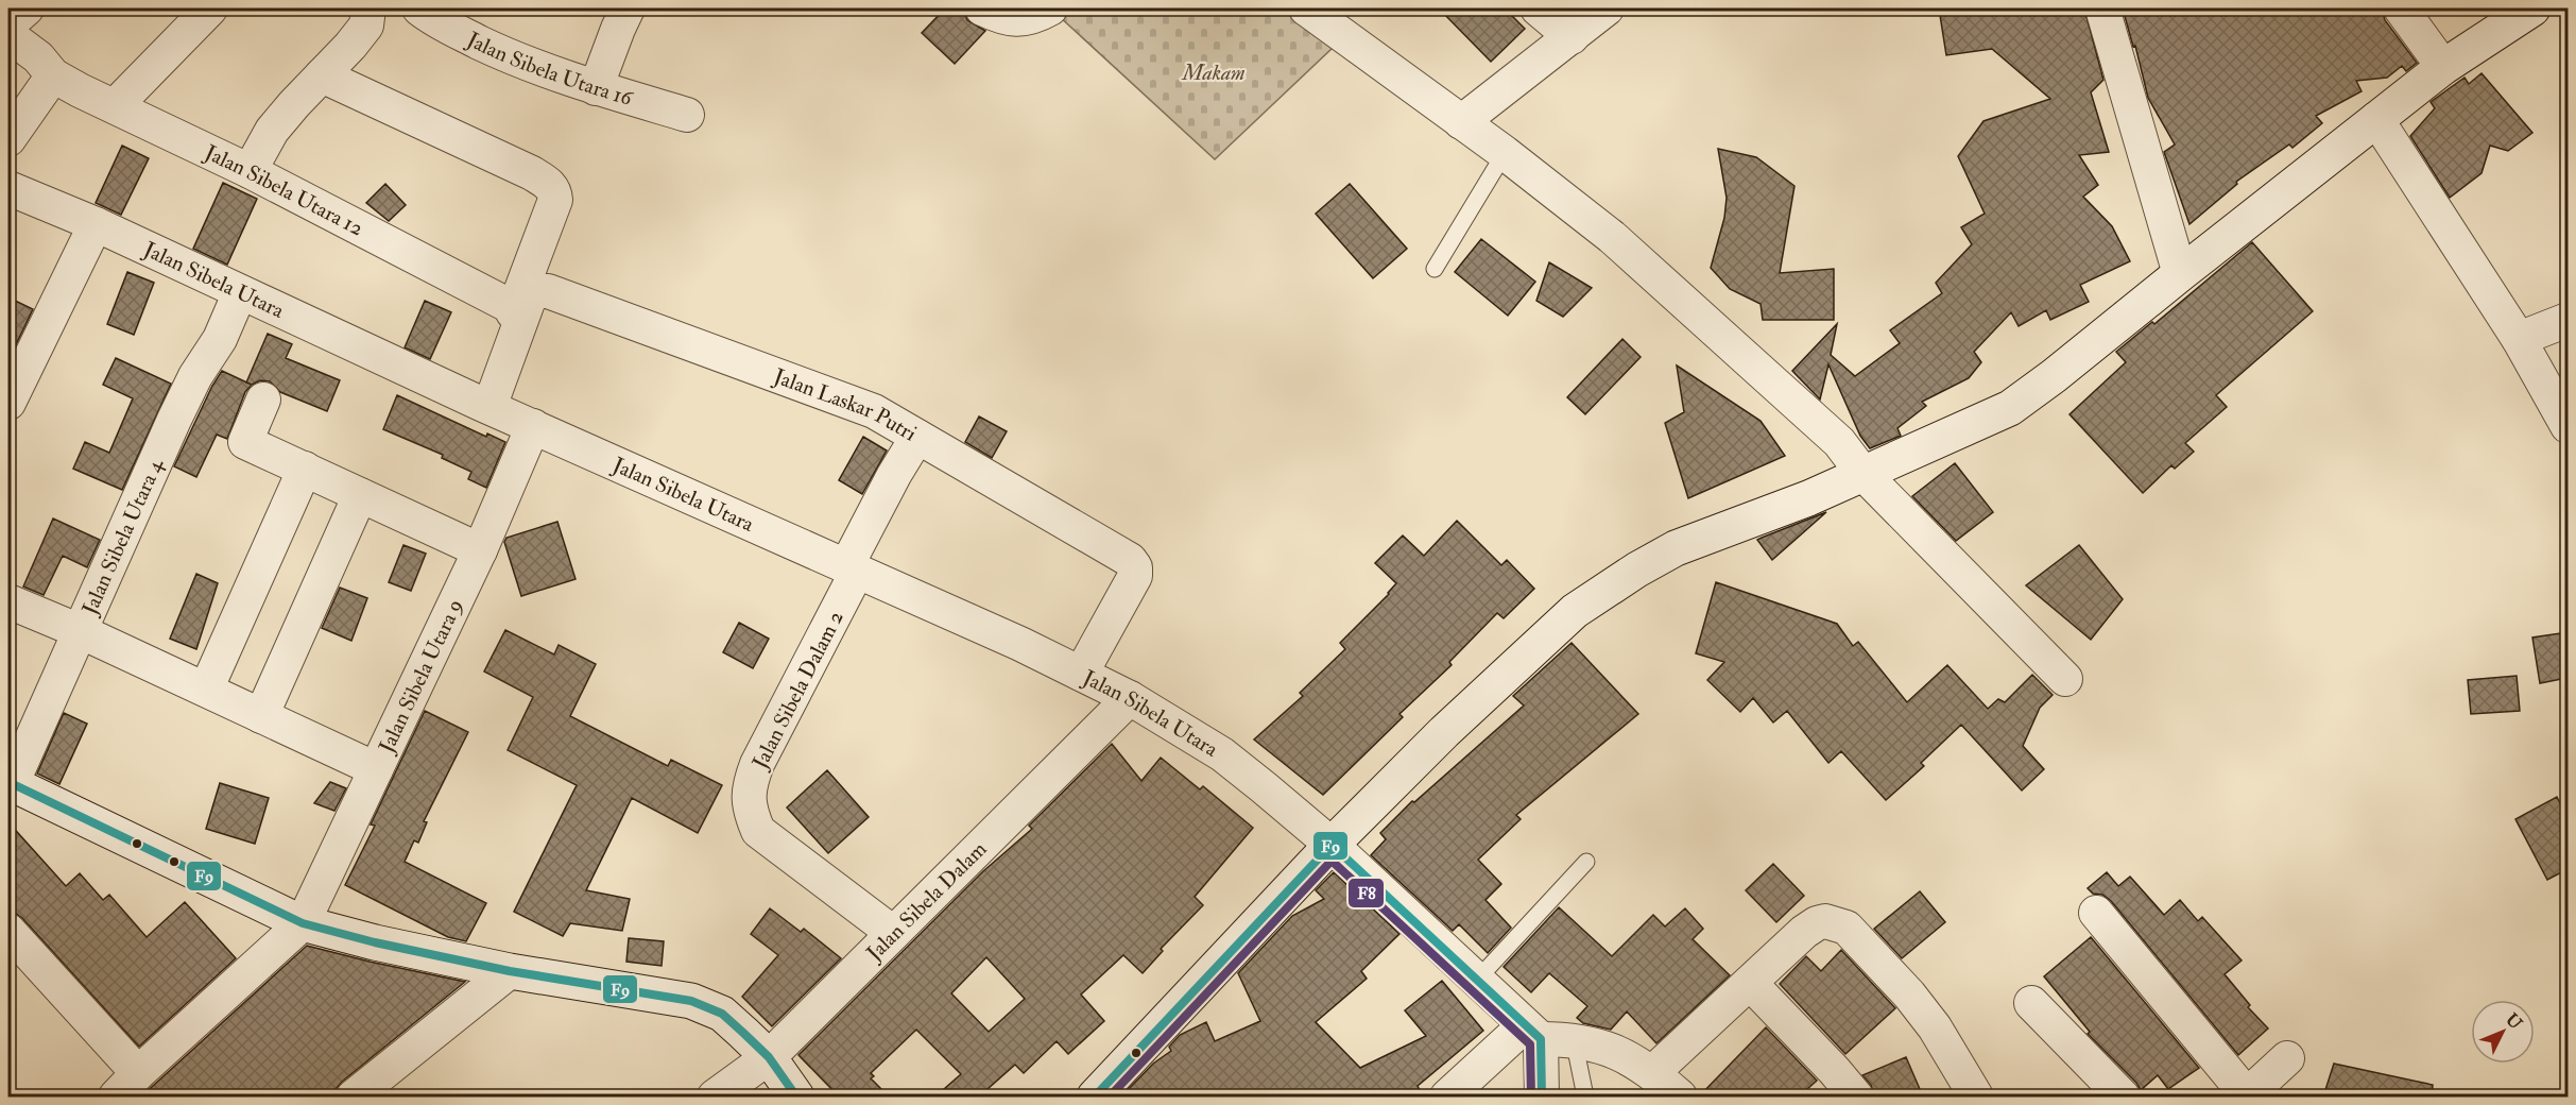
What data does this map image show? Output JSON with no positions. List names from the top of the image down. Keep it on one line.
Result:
{"streets":{"street":["Jalan Sibela Utara 16","Jalan Sibela Utara 12","Jalan Sibela Utara","Jalan Laskar Putri","Jalan Sibela Utara 4","Jalan Sibela Utara 9","Jalan Sibela Dalam 2","Jalan Sibela Dalam"]},"crossings":[["Jalan Sibela Utara","Jalan Laskar Putri"],["Jalan Sibela Utara","Jalan Sibela Utara 4"],["Jalan Sibela Utara","Jalan Sibela Utara 9"],["Jalan Sibela Utara","Jalan Sibela Dalam 2"],["Jalan Sibela Utara","Jalan Sibela Dalam"],["Jalan Laskar Putri","Jalan Sibela Dalam 2"],["Jalan Sibela Dalam 2","Jalan Sibela Dalam"]],"parks":["Makam"],"lines":["transit line F9","transit line F8"],"north":"top right"}
